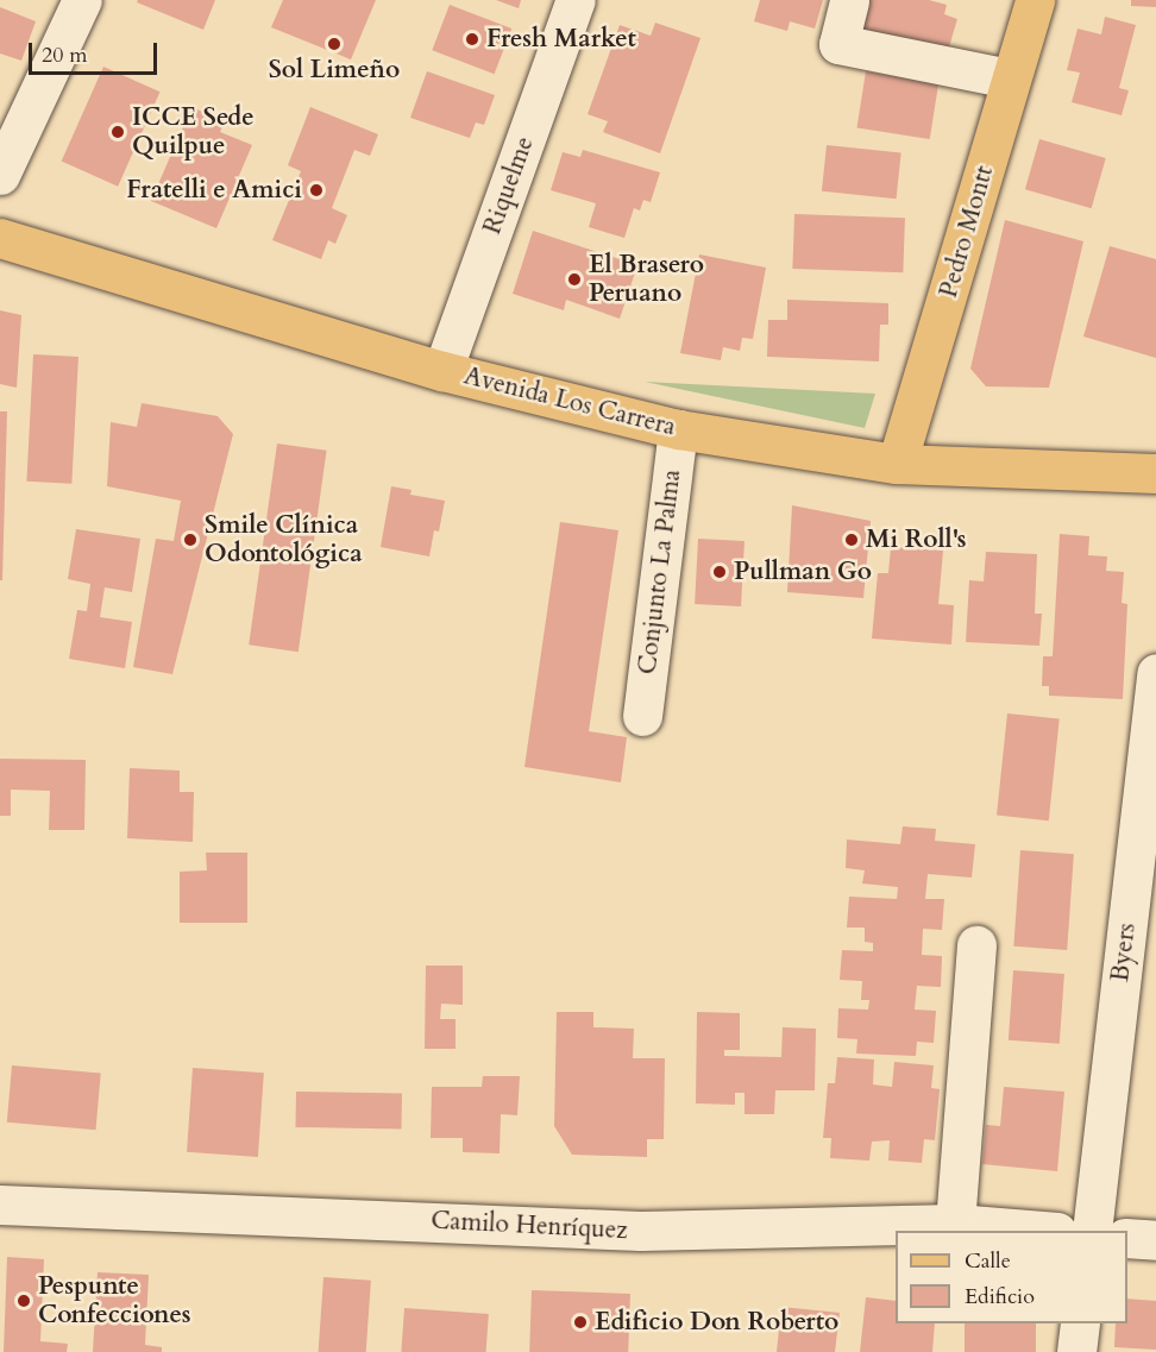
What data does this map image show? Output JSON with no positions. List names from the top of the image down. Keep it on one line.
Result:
{"streets":{"main road":["Pedro Montt","Avenida Los Carrera"],"street":["Riquelme","Conjunto La Palma","Byers","Camilo Henríquez"]},"crossings":[["Riquelme","Avenida Los Carrera"],["Pedro Montt","Avenida Los Carrera"],["Avenida Los Carrera","Conjunto La Palma"]],"places":["Fresh Market","Sol Limeño","ICCE Sede Quilpue","Fratelli e Amici","El Brasero Peruano","Smile Clínica Odontológica","Mi Roll's","Pullman Go","Pespunte Confecciones","Edificio Don Roberto"],"legend":["Calle","Edificio"],"scale_bar":"20 m"}
